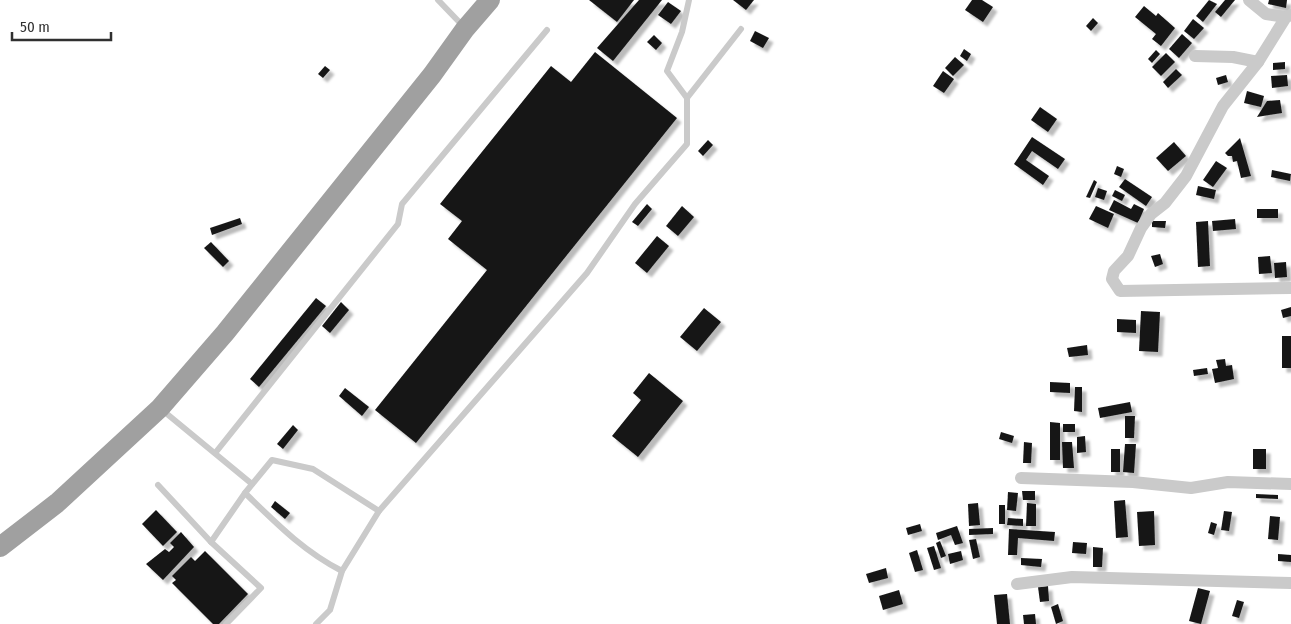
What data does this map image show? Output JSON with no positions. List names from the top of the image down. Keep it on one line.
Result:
{"scale_bar":"50 m"}
